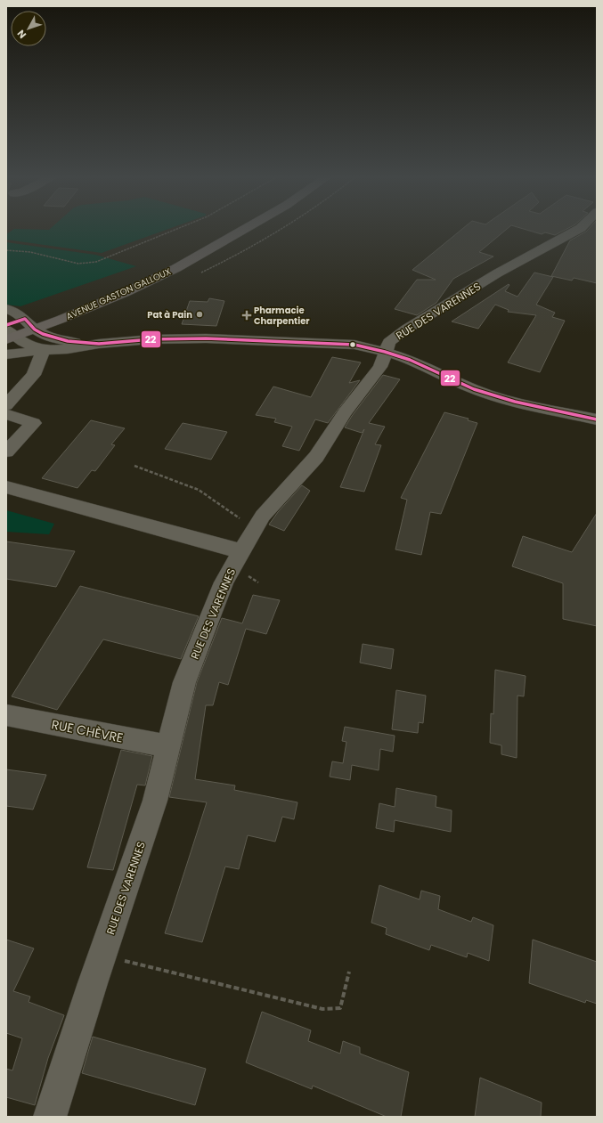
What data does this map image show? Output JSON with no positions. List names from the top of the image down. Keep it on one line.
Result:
{"streets":{"main road":["AVENUE GASTON GALLOUX"],"street":["RUE DES VARENNES","RUE CHÈVRE"]},"crossings":[["RUE DES VARENNES","RUE CHÈVRE"]],"places":{"other":["Pat à Pain"],"health":["Pharmacie Charpentier"]},"lines":["transit line 22"],"north":"bottom left"}
